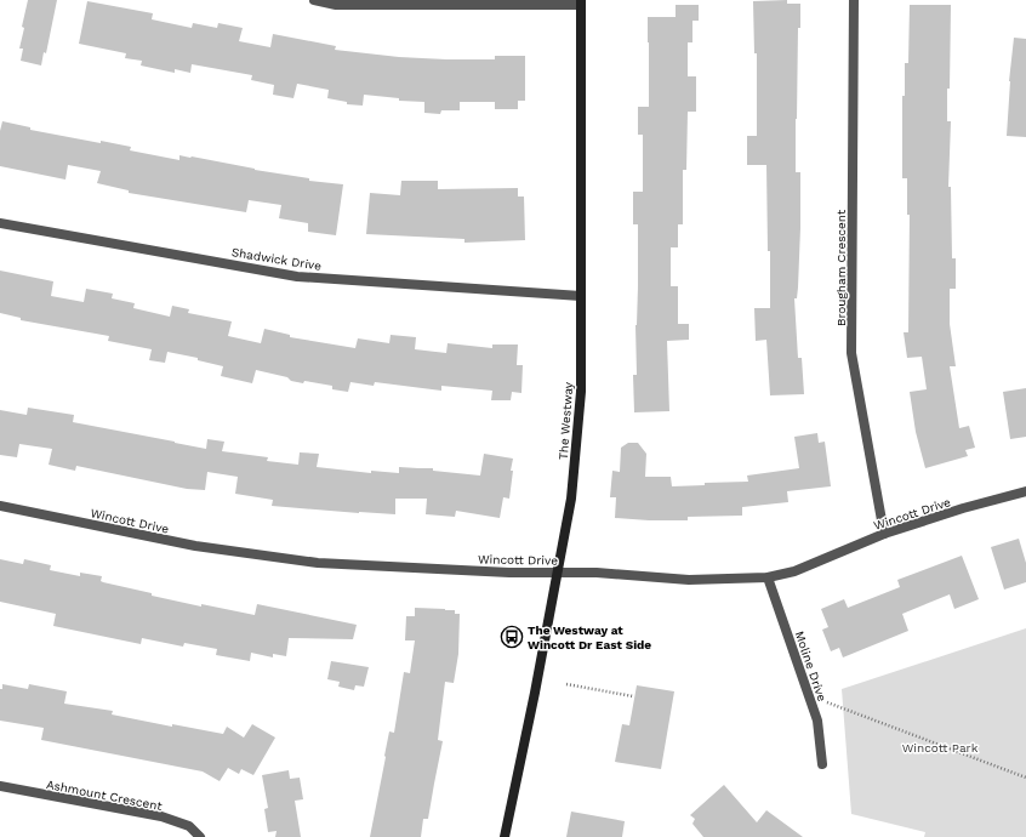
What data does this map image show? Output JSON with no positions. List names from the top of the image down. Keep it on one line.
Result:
{"streets":{"main road":["The Westway"],"street":["Shadwick Drive","Brougham Crescent","Wincott Drive","Moline Drive","Ashmount Crescent"]},"crossings":[["Shadwick Drive","The Westway"],["Brougham Crescent","Wincott Drive"],["The Westway","Wincott Drive"],["Wincott Drive","Moline Drive"]],"parks":["Wincott Park"],"places":{"bus stop":["The Westway at Wincott Dr East Side"]}}
